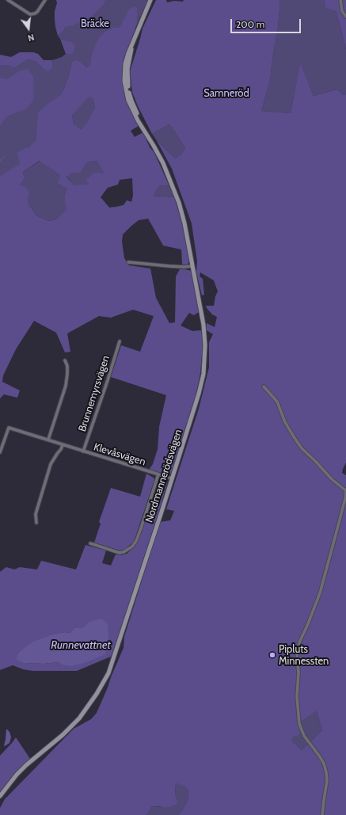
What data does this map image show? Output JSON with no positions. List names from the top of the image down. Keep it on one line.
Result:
{"streets":{"main road":["Nordmannerödsvägen"],"street":["Brunnemyrsvägen","Klevåsvägen"]},"crossings":[["Brunnemyrsvägen","Klevåsvägen"],["Klevåsvägen","Nordmannerödsvägen"]],"water":["Runnevattnet"],"parks":["Bräcke","Samneröd"],"places":["Pipluts Minnessten"],"scale_bar":"200 m","north":"bottom"}
